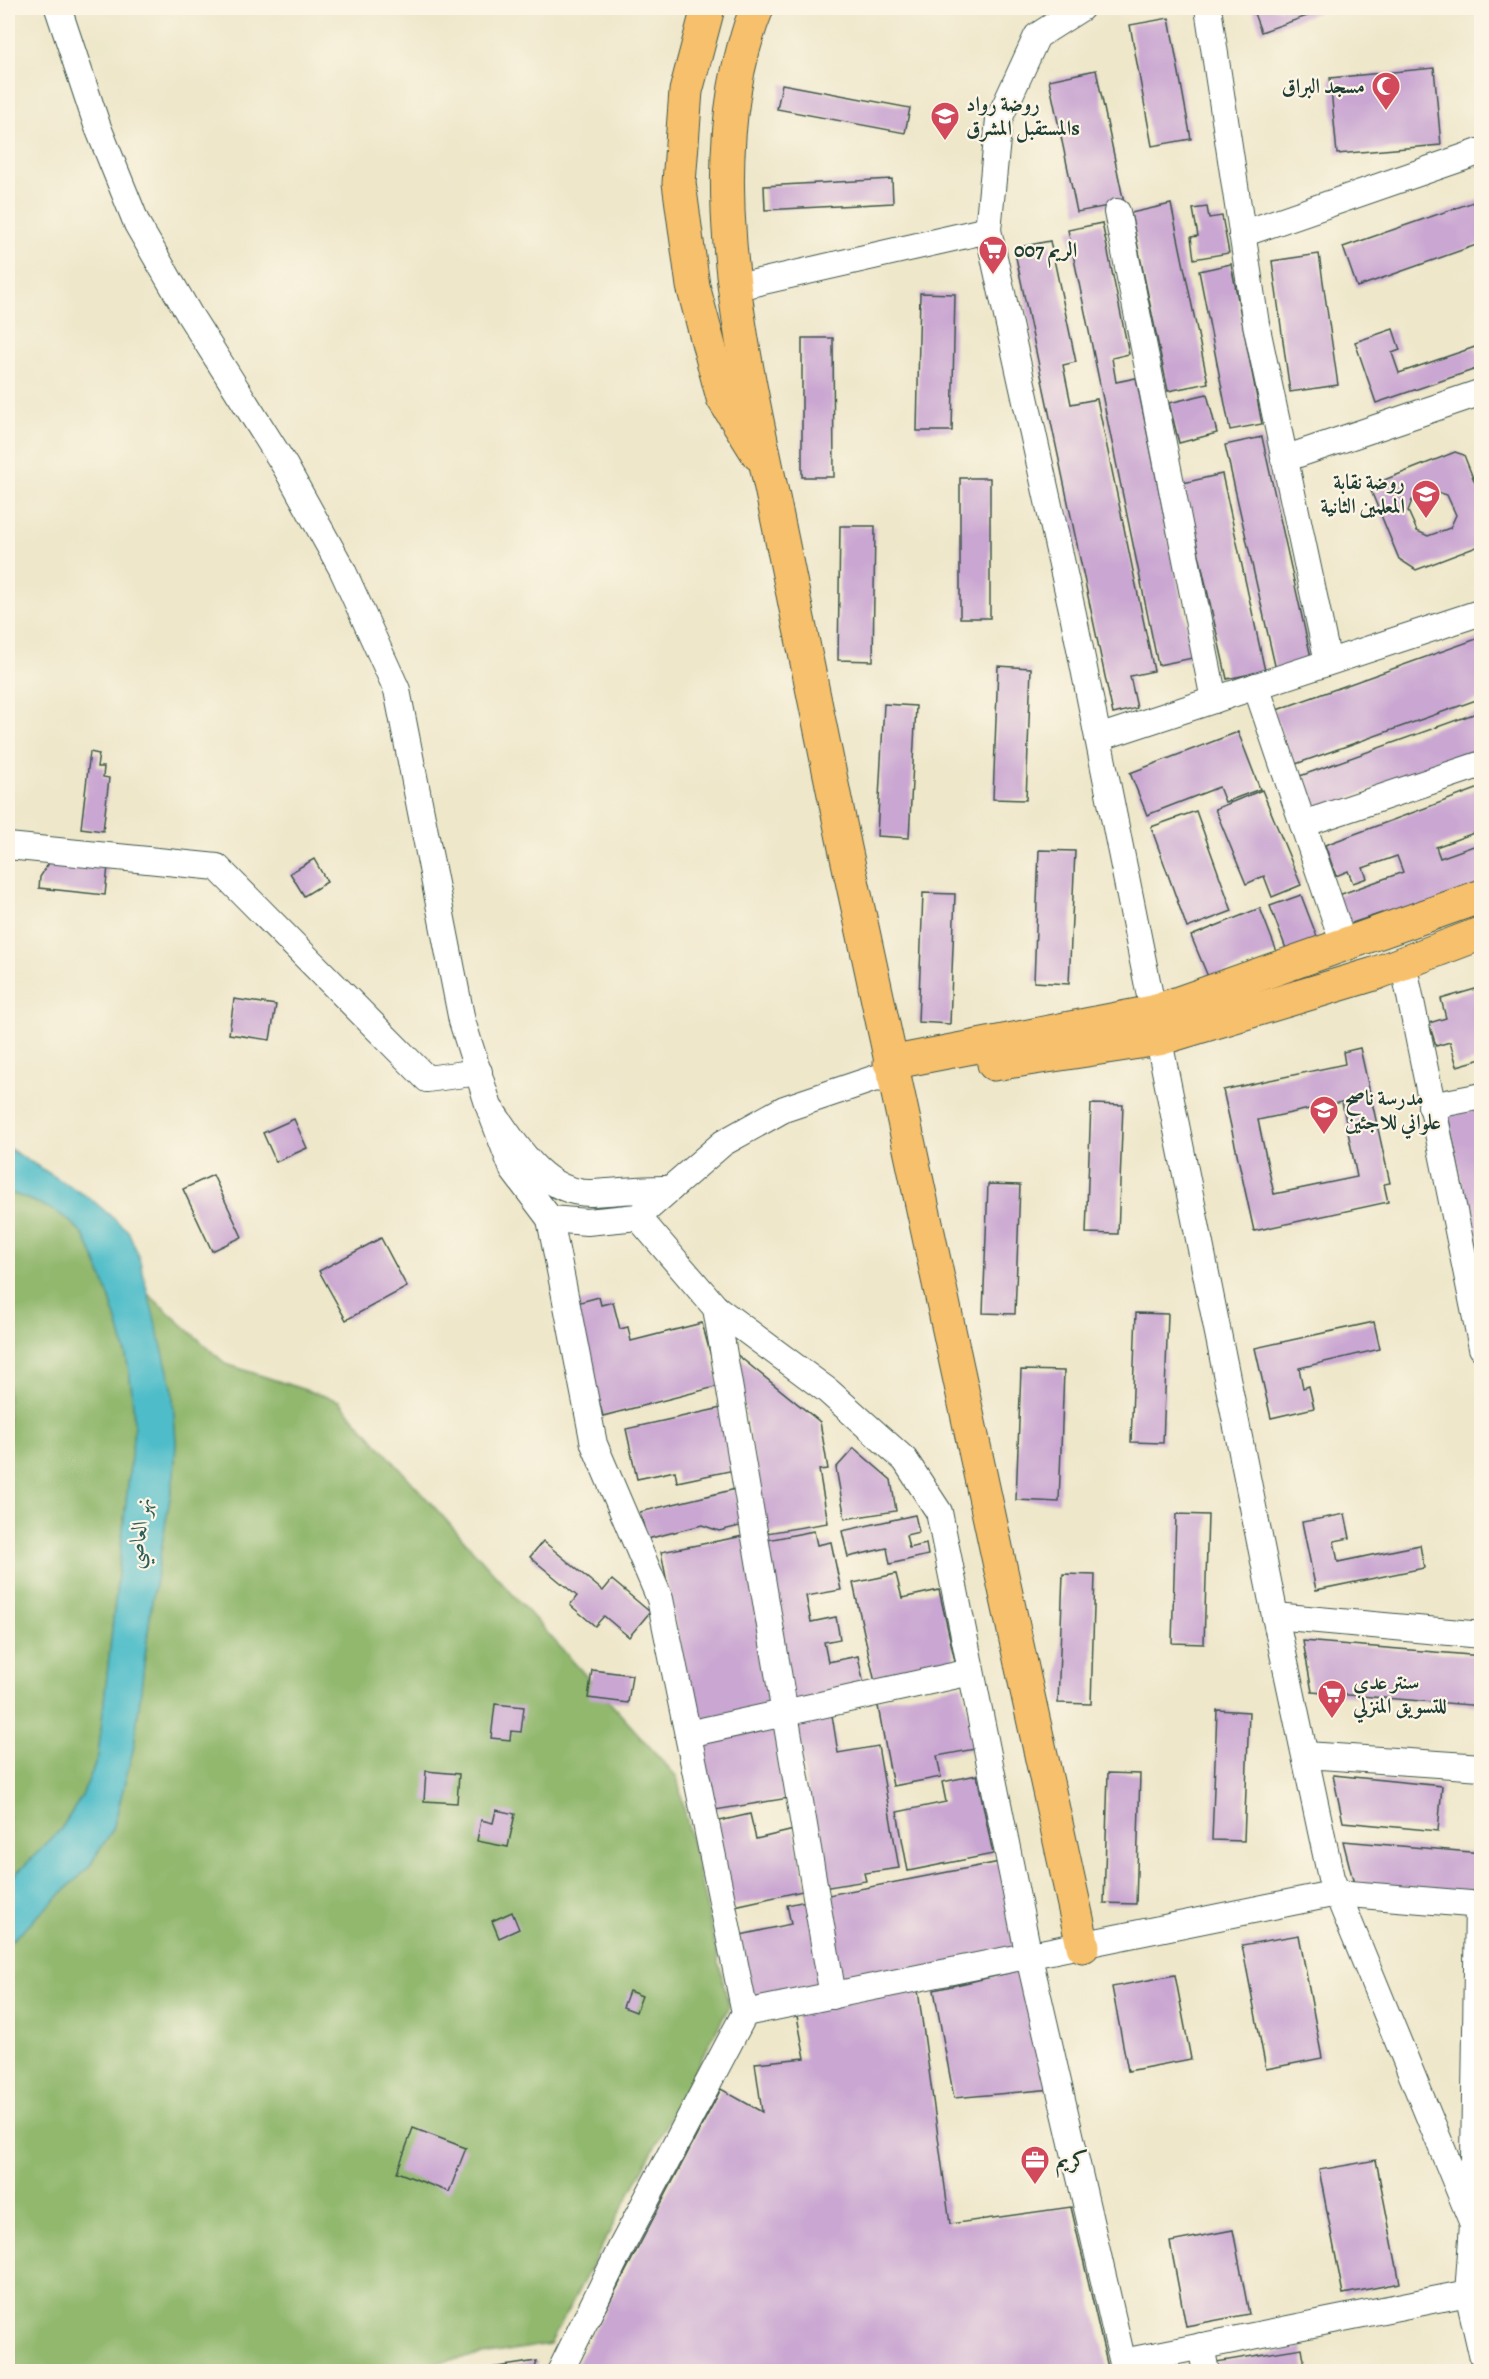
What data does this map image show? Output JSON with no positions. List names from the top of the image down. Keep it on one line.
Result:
{"water":["نهر العاصي"],"places":{"mosque":["مسجد البراق"],"school or university":["روضة رواد المستقبل المشرقs","روضة نقابة المعلمين الثانية","مدرسة ناصح علواني للاجئين"],"supermarket":["الريم 007","سنتر عدي للتسويق المنزلي"],"office":["كريم"]}}
